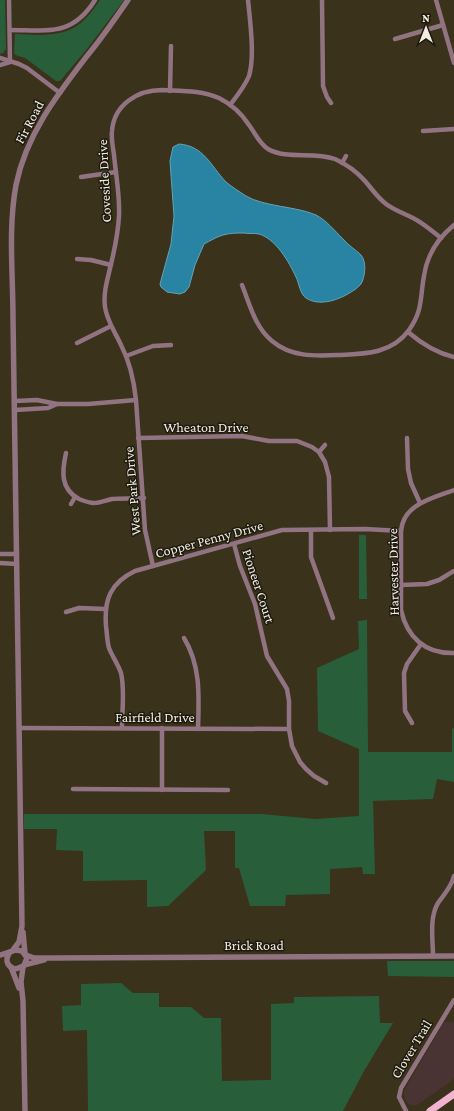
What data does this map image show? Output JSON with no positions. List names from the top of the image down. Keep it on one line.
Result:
{"streets":{"street":["Fir Road","Coveside Drive","Wheaton Drive","West Park Drive","Copper Penny Drive","Harvester Drive","Pioneer Court","Fairfield Drive","Brick Road","Clover Trail"]},"crossings":[["Fir Road","Fairfield Drive"],["Fir Road","Brick Road"],["Coveside Drive","Wheaton Drive"],["Coveside Drive","West Park Drive"],["Wheaton Drive","West Park Drive"],["West Park Drive","Copper Penny Drive"],["Copper Penny Drive","Harvester Drive"],["Copper Penny Drive","Pioneer Court"],["Pioneer Court","Fairfield Drive"]],"north":"top"}
